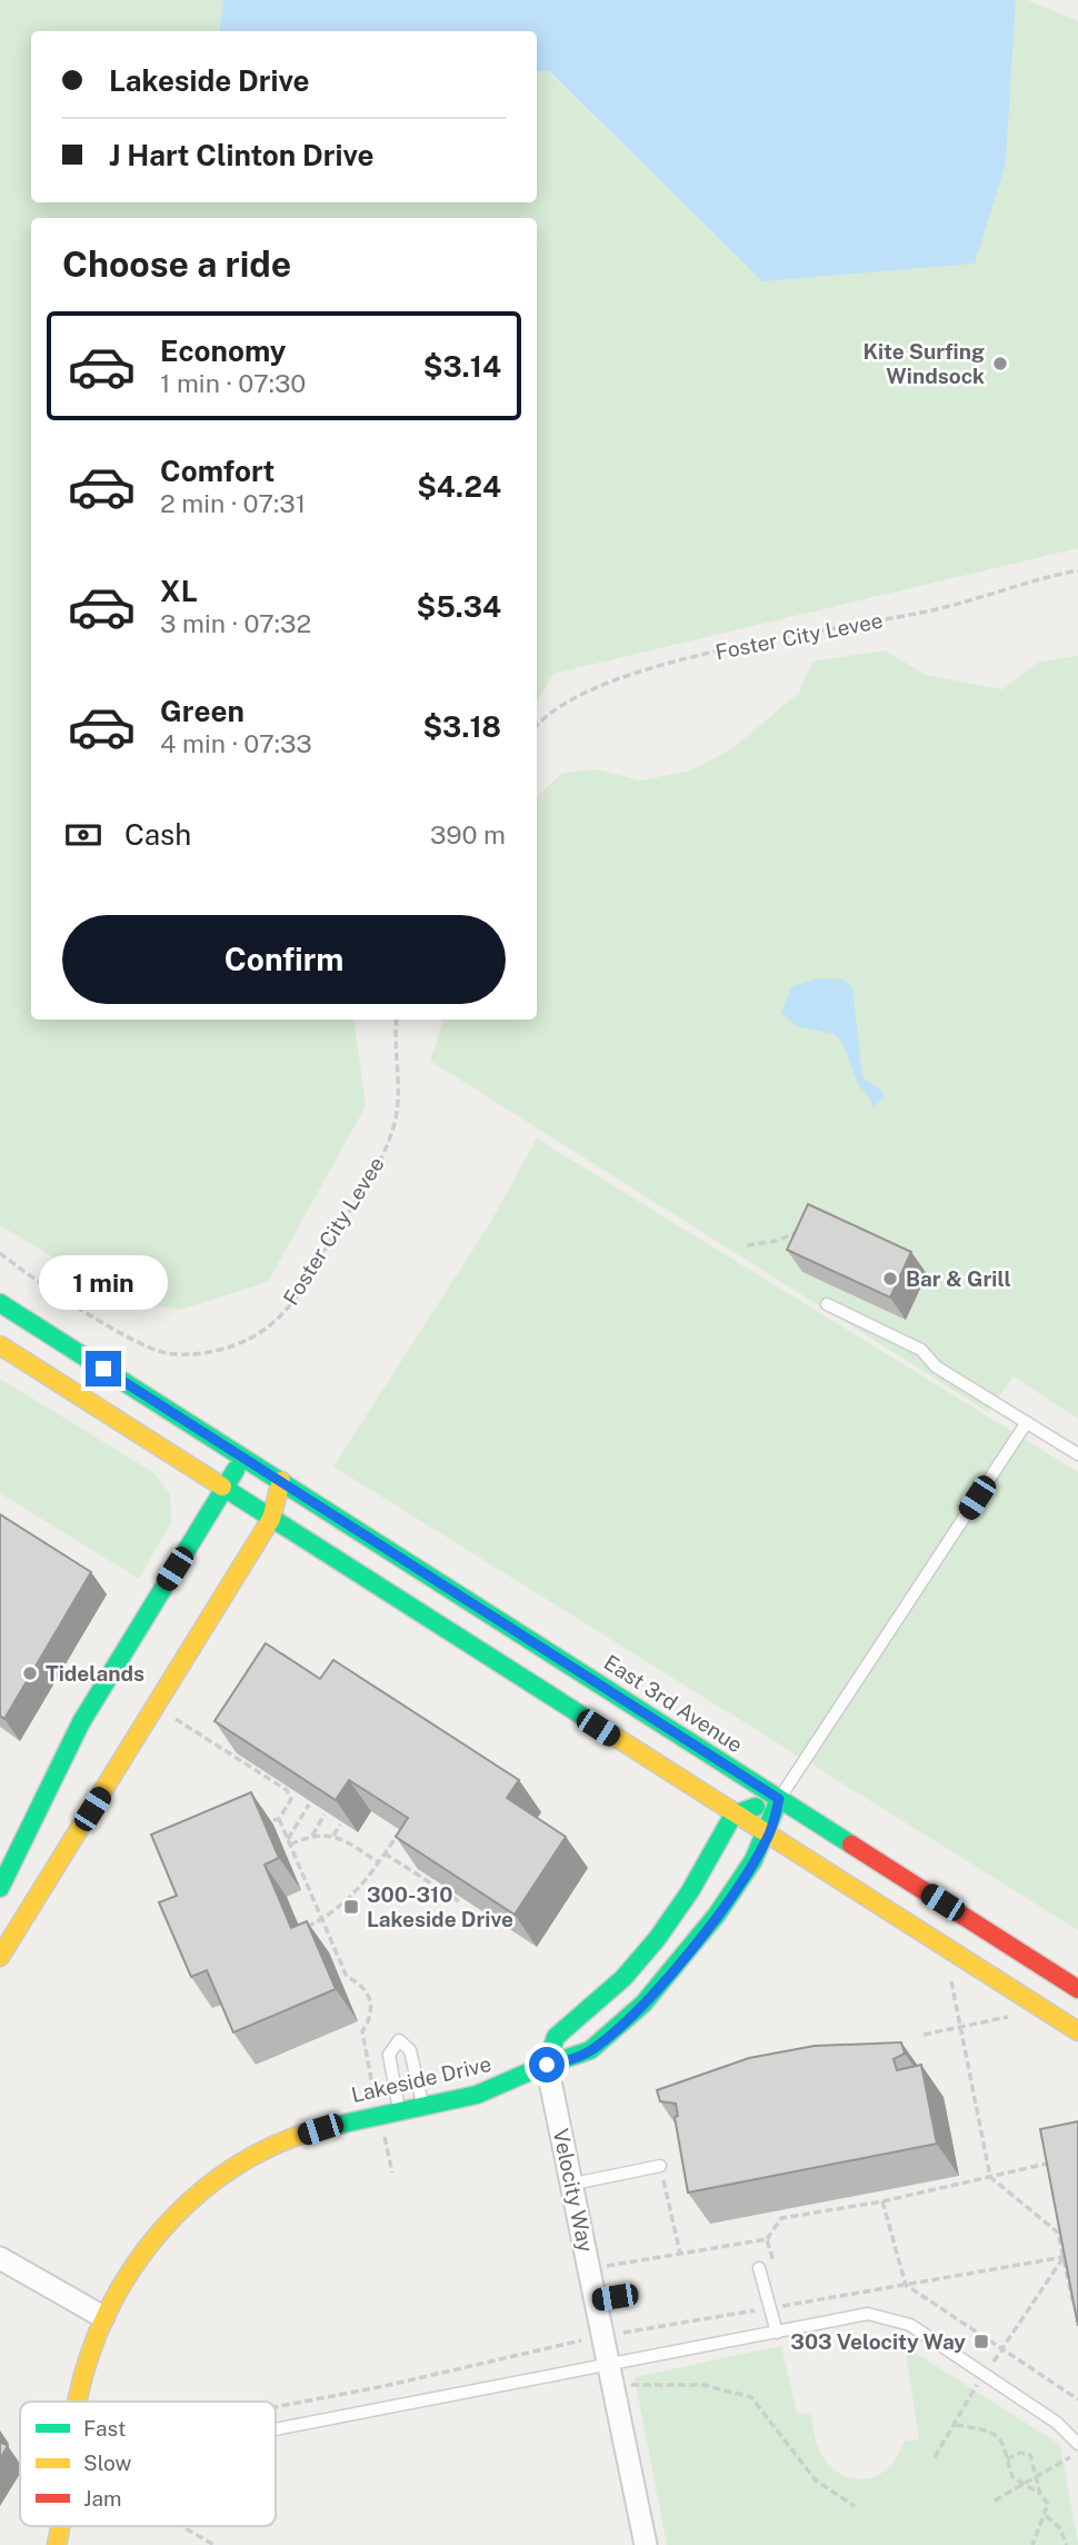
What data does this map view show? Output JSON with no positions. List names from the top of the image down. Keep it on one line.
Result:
{"streets":{"main road":["East 3rd Avenue","Lakeside Drive"],"street":["Velocity Way"],"path":["Foster City Levee"]},"crossings":[["East 3rd Avenue","Lakeside Drive"],["Lakeside Drive","Velocity Way"]],"places":{"other":["Kite Surfing Windsock","Bar & Grill","Tidelands"],"transit":["300-310 Lakeside Drive","303 Velocity Way"]},"legend":["Fast","Slow","Jam"],"page":{"banner":["Lakeside Drive","J Hart Clinton Drive"],"heading":"Choose a ride","list":[{"name":"Economy","note":"1 min · 07:30","value":"$3.14"},{"name":"Comfort","note":"2 min · 07:31","value":"$4.24"},{"name":"XL","note":"3 min · 07:32","value":"$5.34"},{"name":"Green","note":"4 min · 07:33","value":"$3.18"}],"pay":["Cash","390 m"],"buttons":"Confirm","bubble":"1 min"}}
